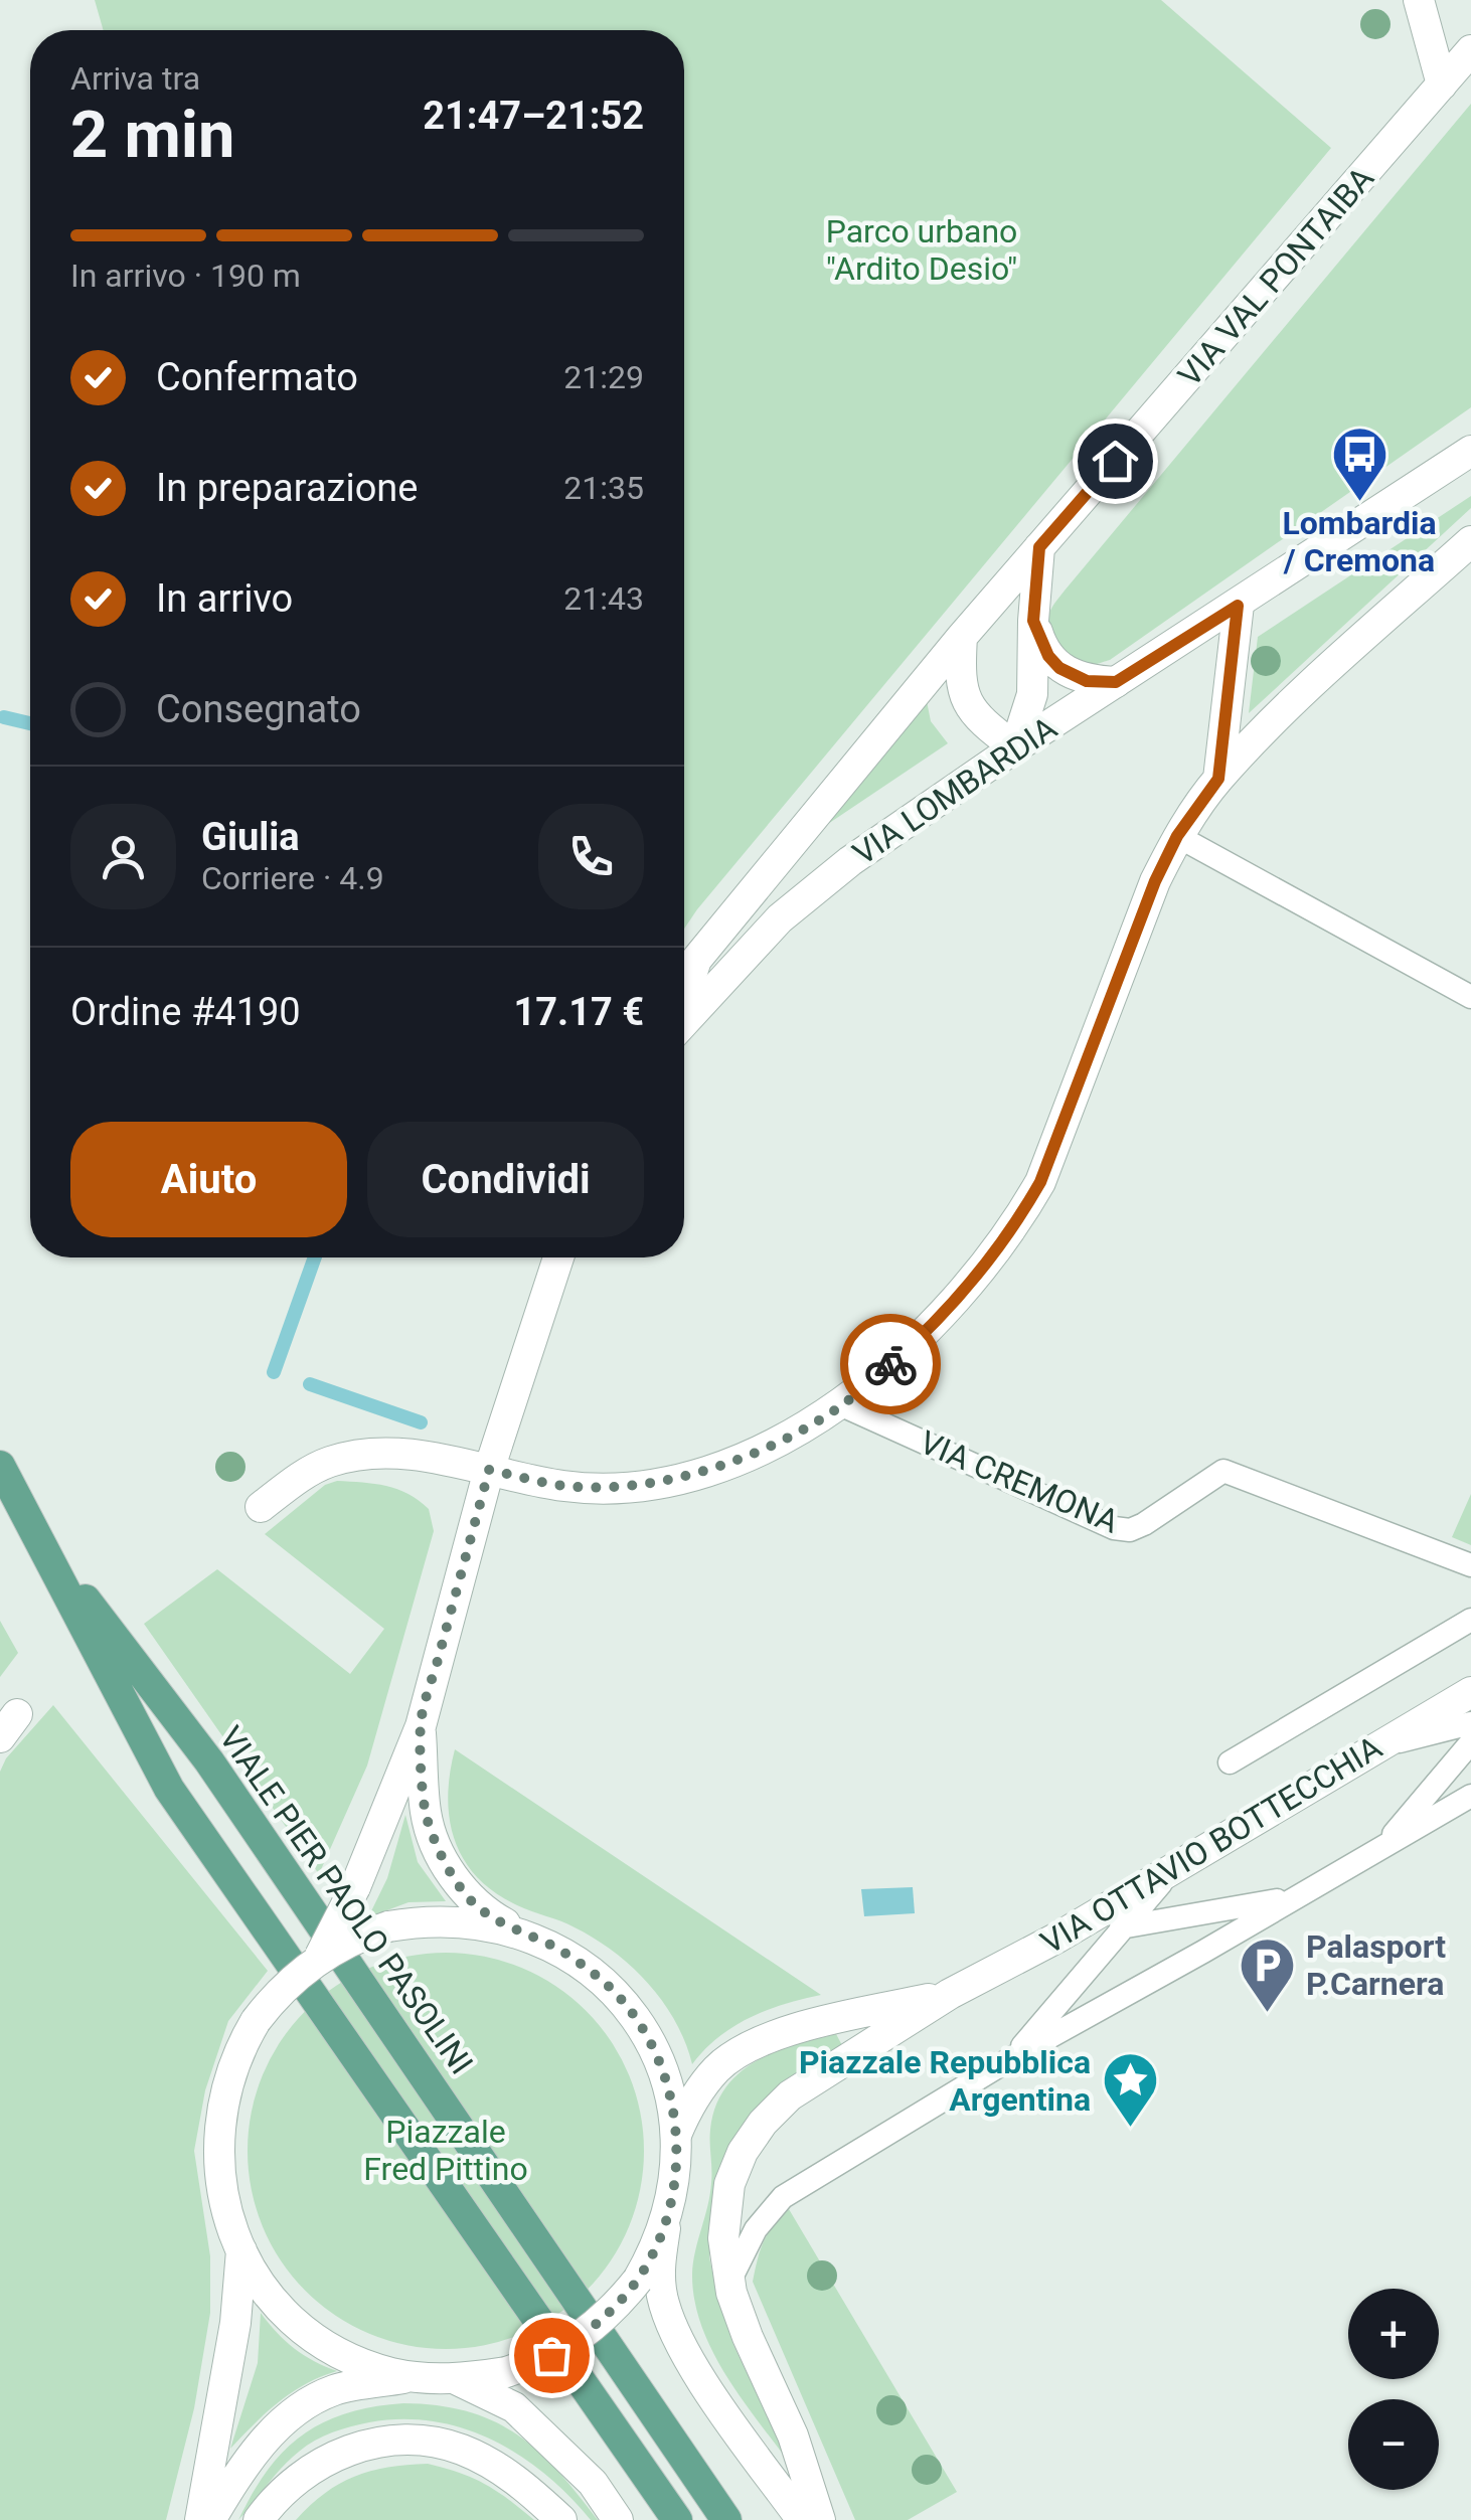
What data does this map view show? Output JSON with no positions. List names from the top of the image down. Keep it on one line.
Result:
{"streets":{"main road":["VIALE PIER PAOLO PASOLINI"],"street":["VIA VAL PONTAIBA","VIA LOMBARDIA","VIA OTTAVIO BOTTECCHIA"],"lane":["VIA CREMONA"]},"parks":["Parco urbano \"Ardito Desio\"","Piazzale Fred Pittino"],"places":{"bus stop":["Lombardia / Cremona"],"parking":["Palasport P.Carnera"],"place":["Piazzale Repubblica Argentina"]},"page":{"heading":["2 min","Arriva tra","21:47–21:52"],"panel":["Giulia","Corriere · 4.9","Ordine #4190","17.17 €"],"bar":"In arrivo · 190 m","list":[["Confermato","21:29"],["In preparazione","21:35"],["In arrivo","21:43"],"Consegnato"],"buttons":["Aiuto","Condividi"],"map_buttons":["+","−"]}}
